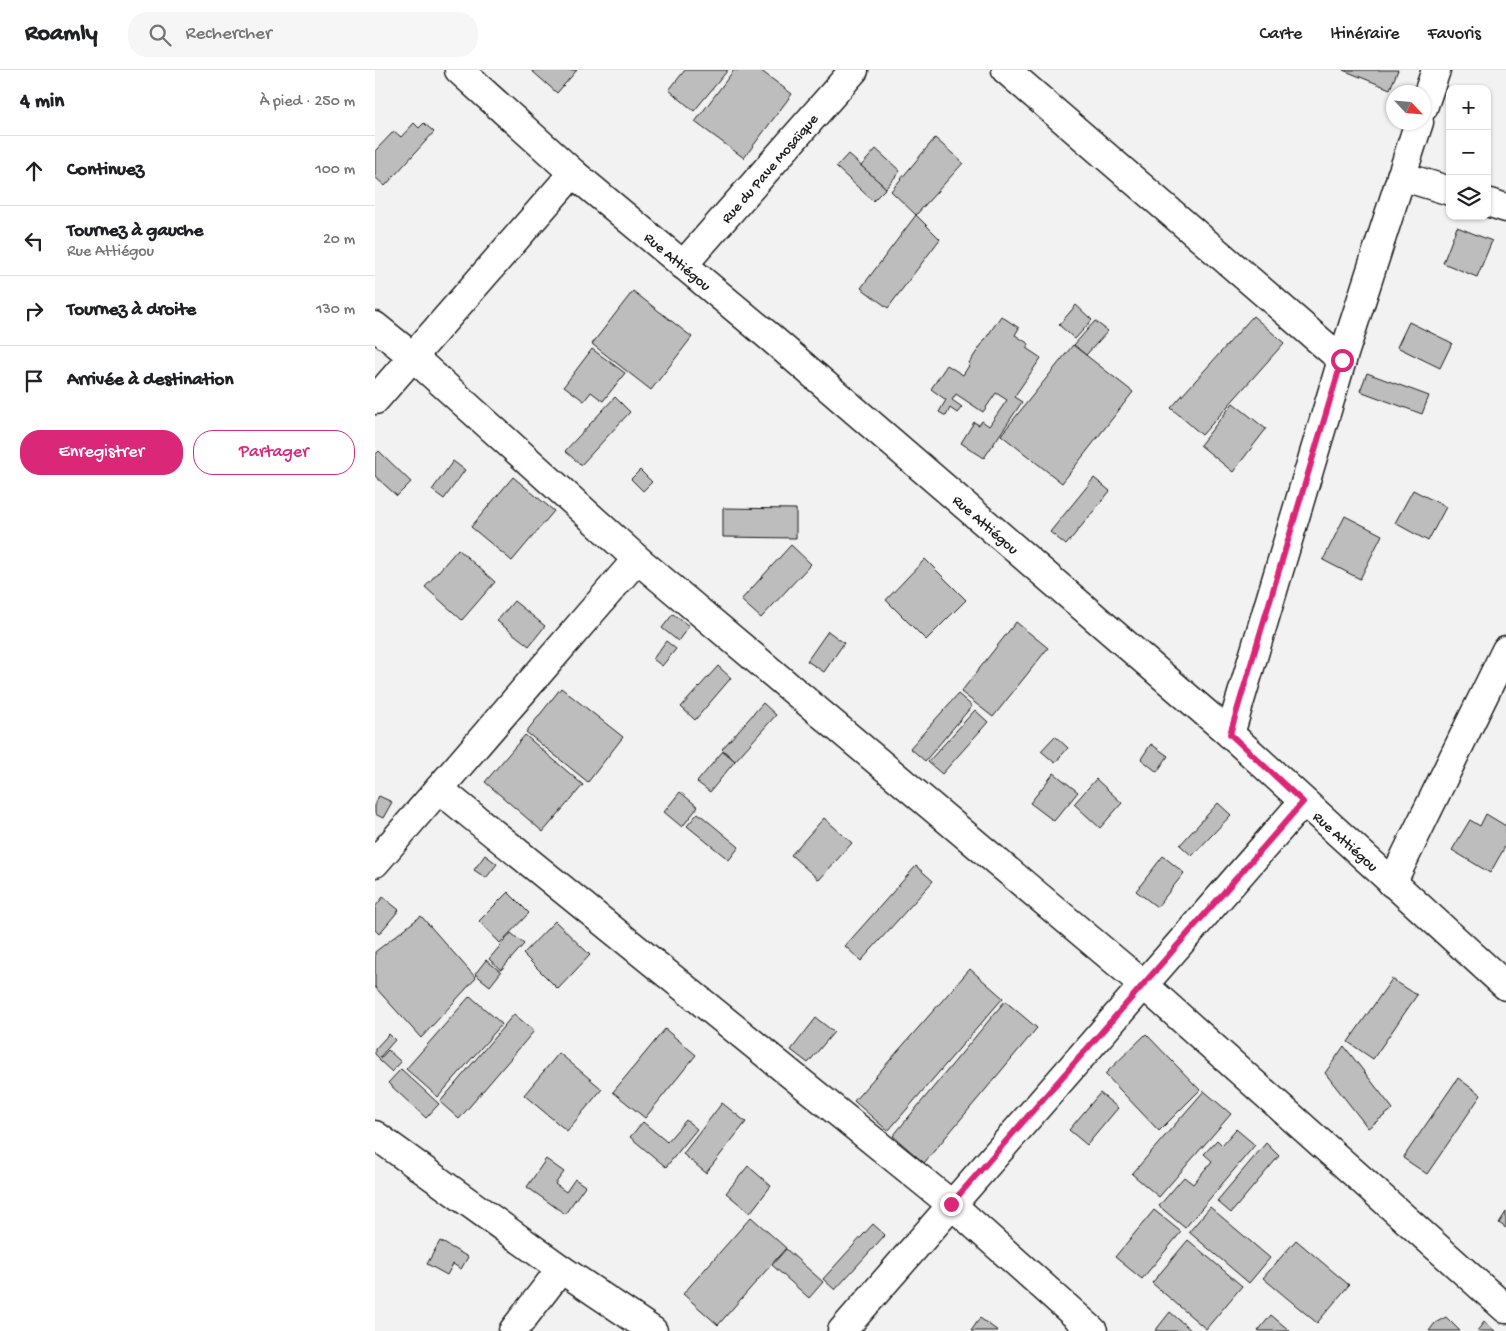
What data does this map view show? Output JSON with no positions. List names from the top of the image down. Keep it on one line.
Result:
{"streets":{"street":["Rue du Pave Mosaïque","Rue Attiégou"]},"crossings":[["Rue du Pave Mosaïque","Rue Attiégou"]],"north":"bottom right","page":{"header":"Roamly","search":"Rechercher","nav":["Carte","Itinéraire","Favoris"],"heading":["4 min","À pied · 250 m"],"map_buttons":["+","−"],"list":[["Continuez","100 m"],["Tournez à gauche","Rue Attiégou","20 m"],["Tournez à droite","130 m"],"Arrivée à destination"],"buttons":["Enregistrer","Partager"]}}
